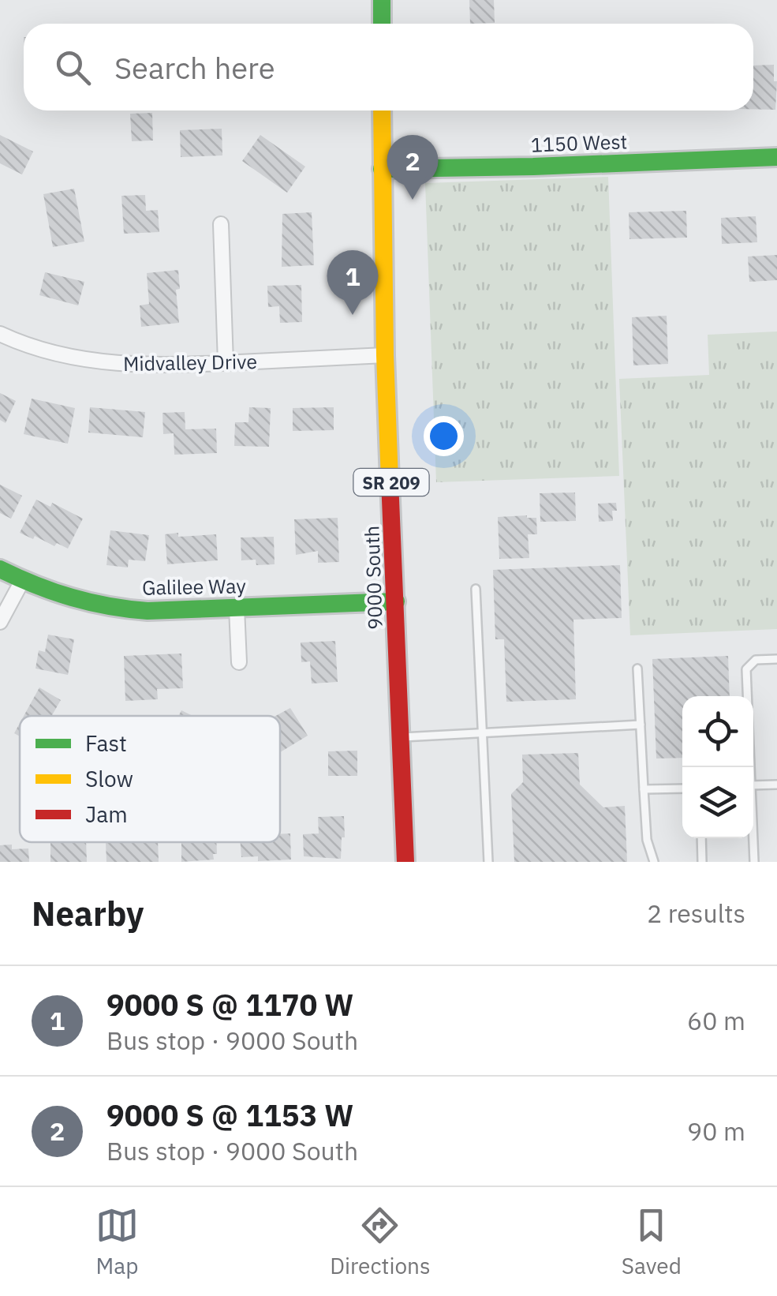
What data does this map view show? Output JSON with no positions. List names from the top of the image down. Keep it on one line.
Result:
{"streets":{"street":["1150 West","Midvalley Drive","SR 209","9000 South","Galilee Way"]},"crossings":[["1150 West","9000 South"],["Midvalley Drive","9000 South"],["9000 South","Galilee Way"]],"legend":["Fast","Slow","Jam"],"page":{"search":"Search here","pins":["2","1"],"heading":["Nearby","2 results"],"list":[{"mark":"1","name":"9000 S @ 1170 W","note":"Bus stop · 9000 South","value":"60 m"},{"mark":"2","name":"9000 S @ 1153 W","note":"Bus stop · 9000 South","value":"90 m"}],"nav":["Map","Directions","Saved"]}}
